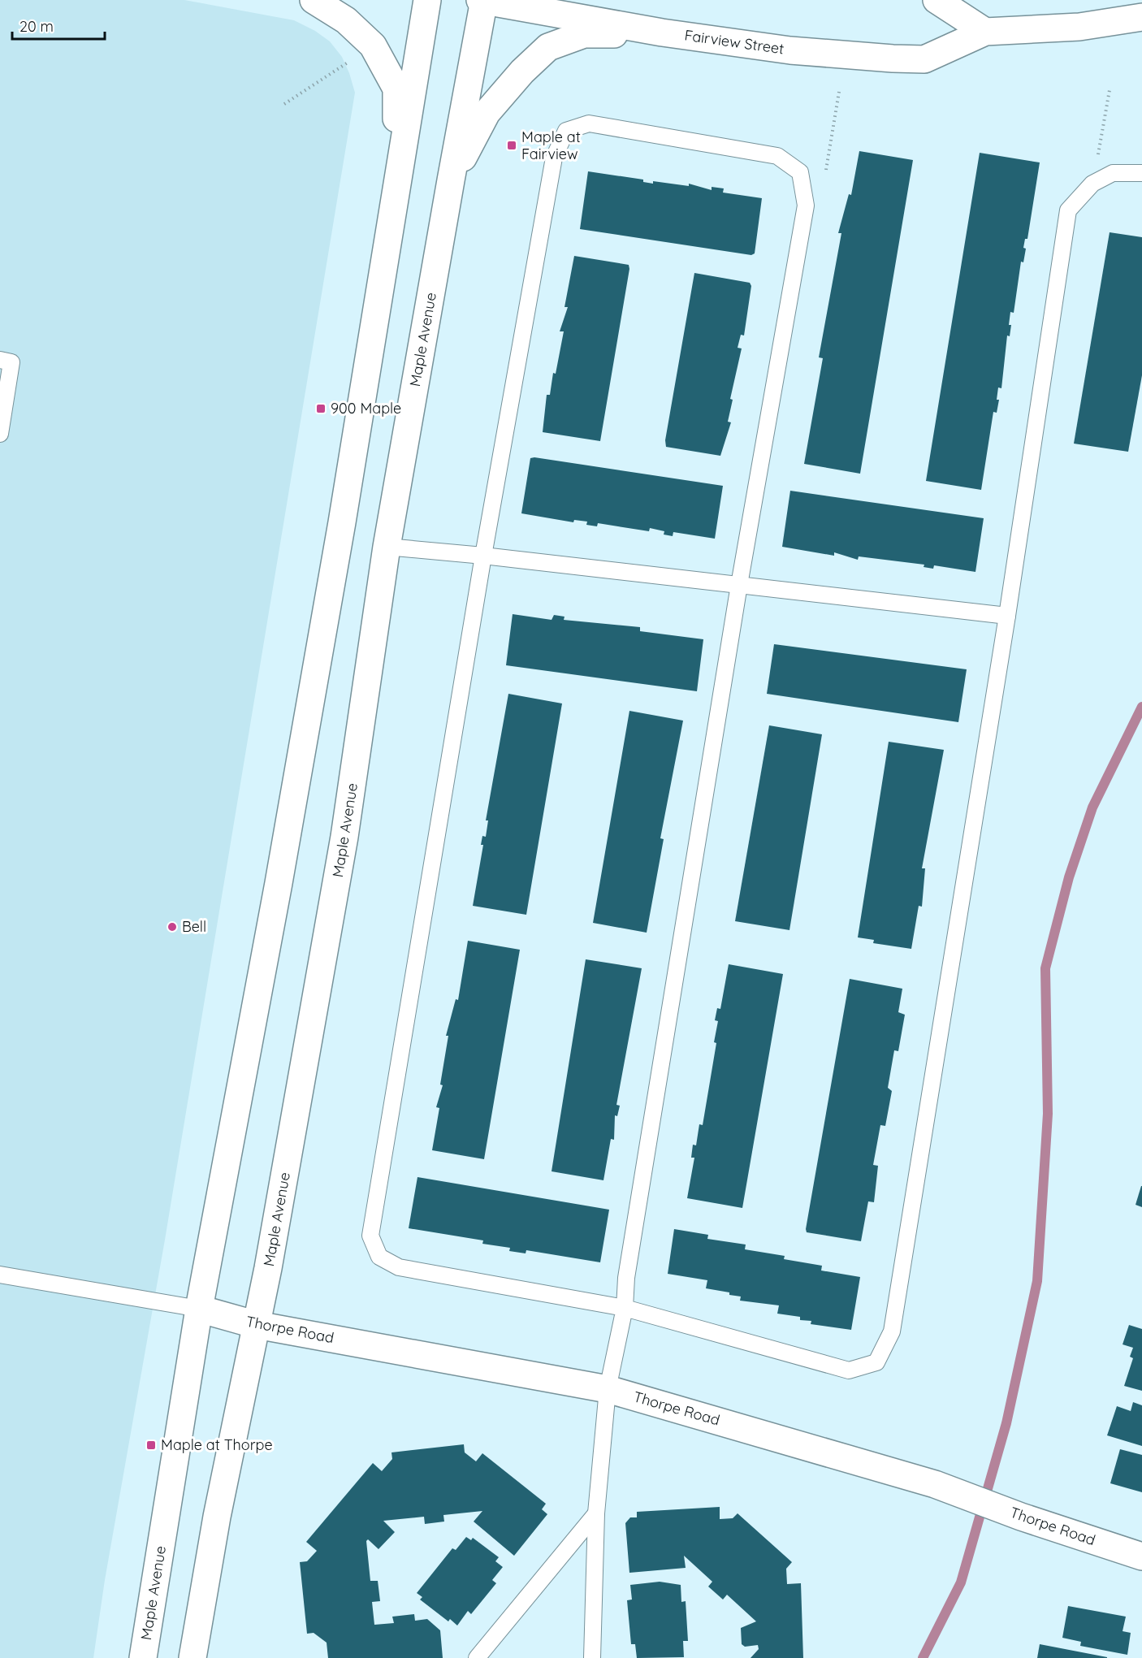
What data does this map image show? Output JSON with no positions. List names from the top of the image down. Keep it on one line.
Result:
{"streets":{"main road":["Fairview Street","Maple Avenue","Thorpe Road"]},"crossings":[["Fairview Street","Maple Avenue"],["Maple Avenue","Thorpe Road"]],"places":{"transit":["Maple at Fairview","900 Maple","Maple at Thorpe"],"other":["Bell"]},"scale_bar":"20 m"}
